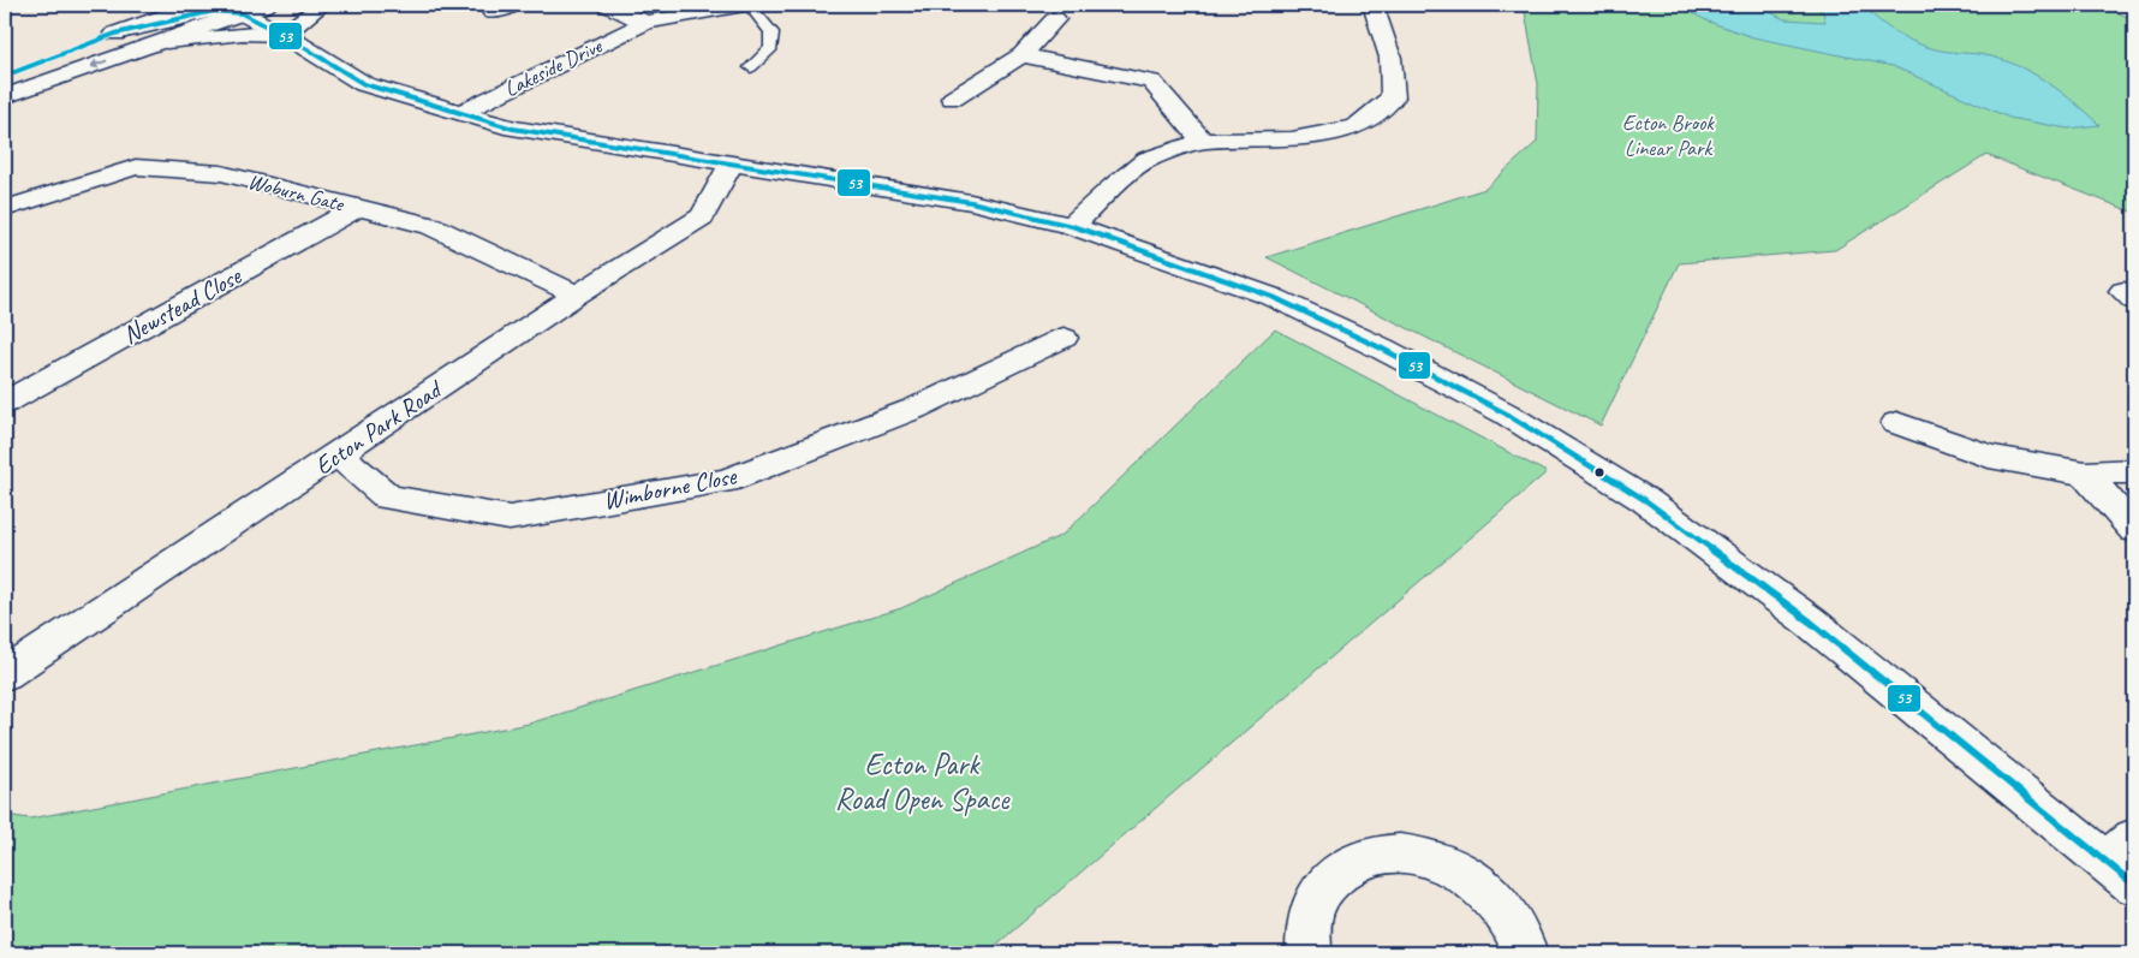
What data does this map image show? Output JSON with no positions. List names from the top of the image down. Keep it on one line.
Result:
{"streets":{"street":["Lakeside Drive","Woburn Gate","Newstead Close","Ecton Park Road","Wimborne Close"]},"crossings":[["Woburn Gate","Newstead Close"],["Woburn Gate","Ecton Park Road"],["Ecton Park Road","Wimborne Close"]],"parks":["Ecton Brook Linear Park","Ecton Park Road Open Space"],"lines":["transit line 53"]}
